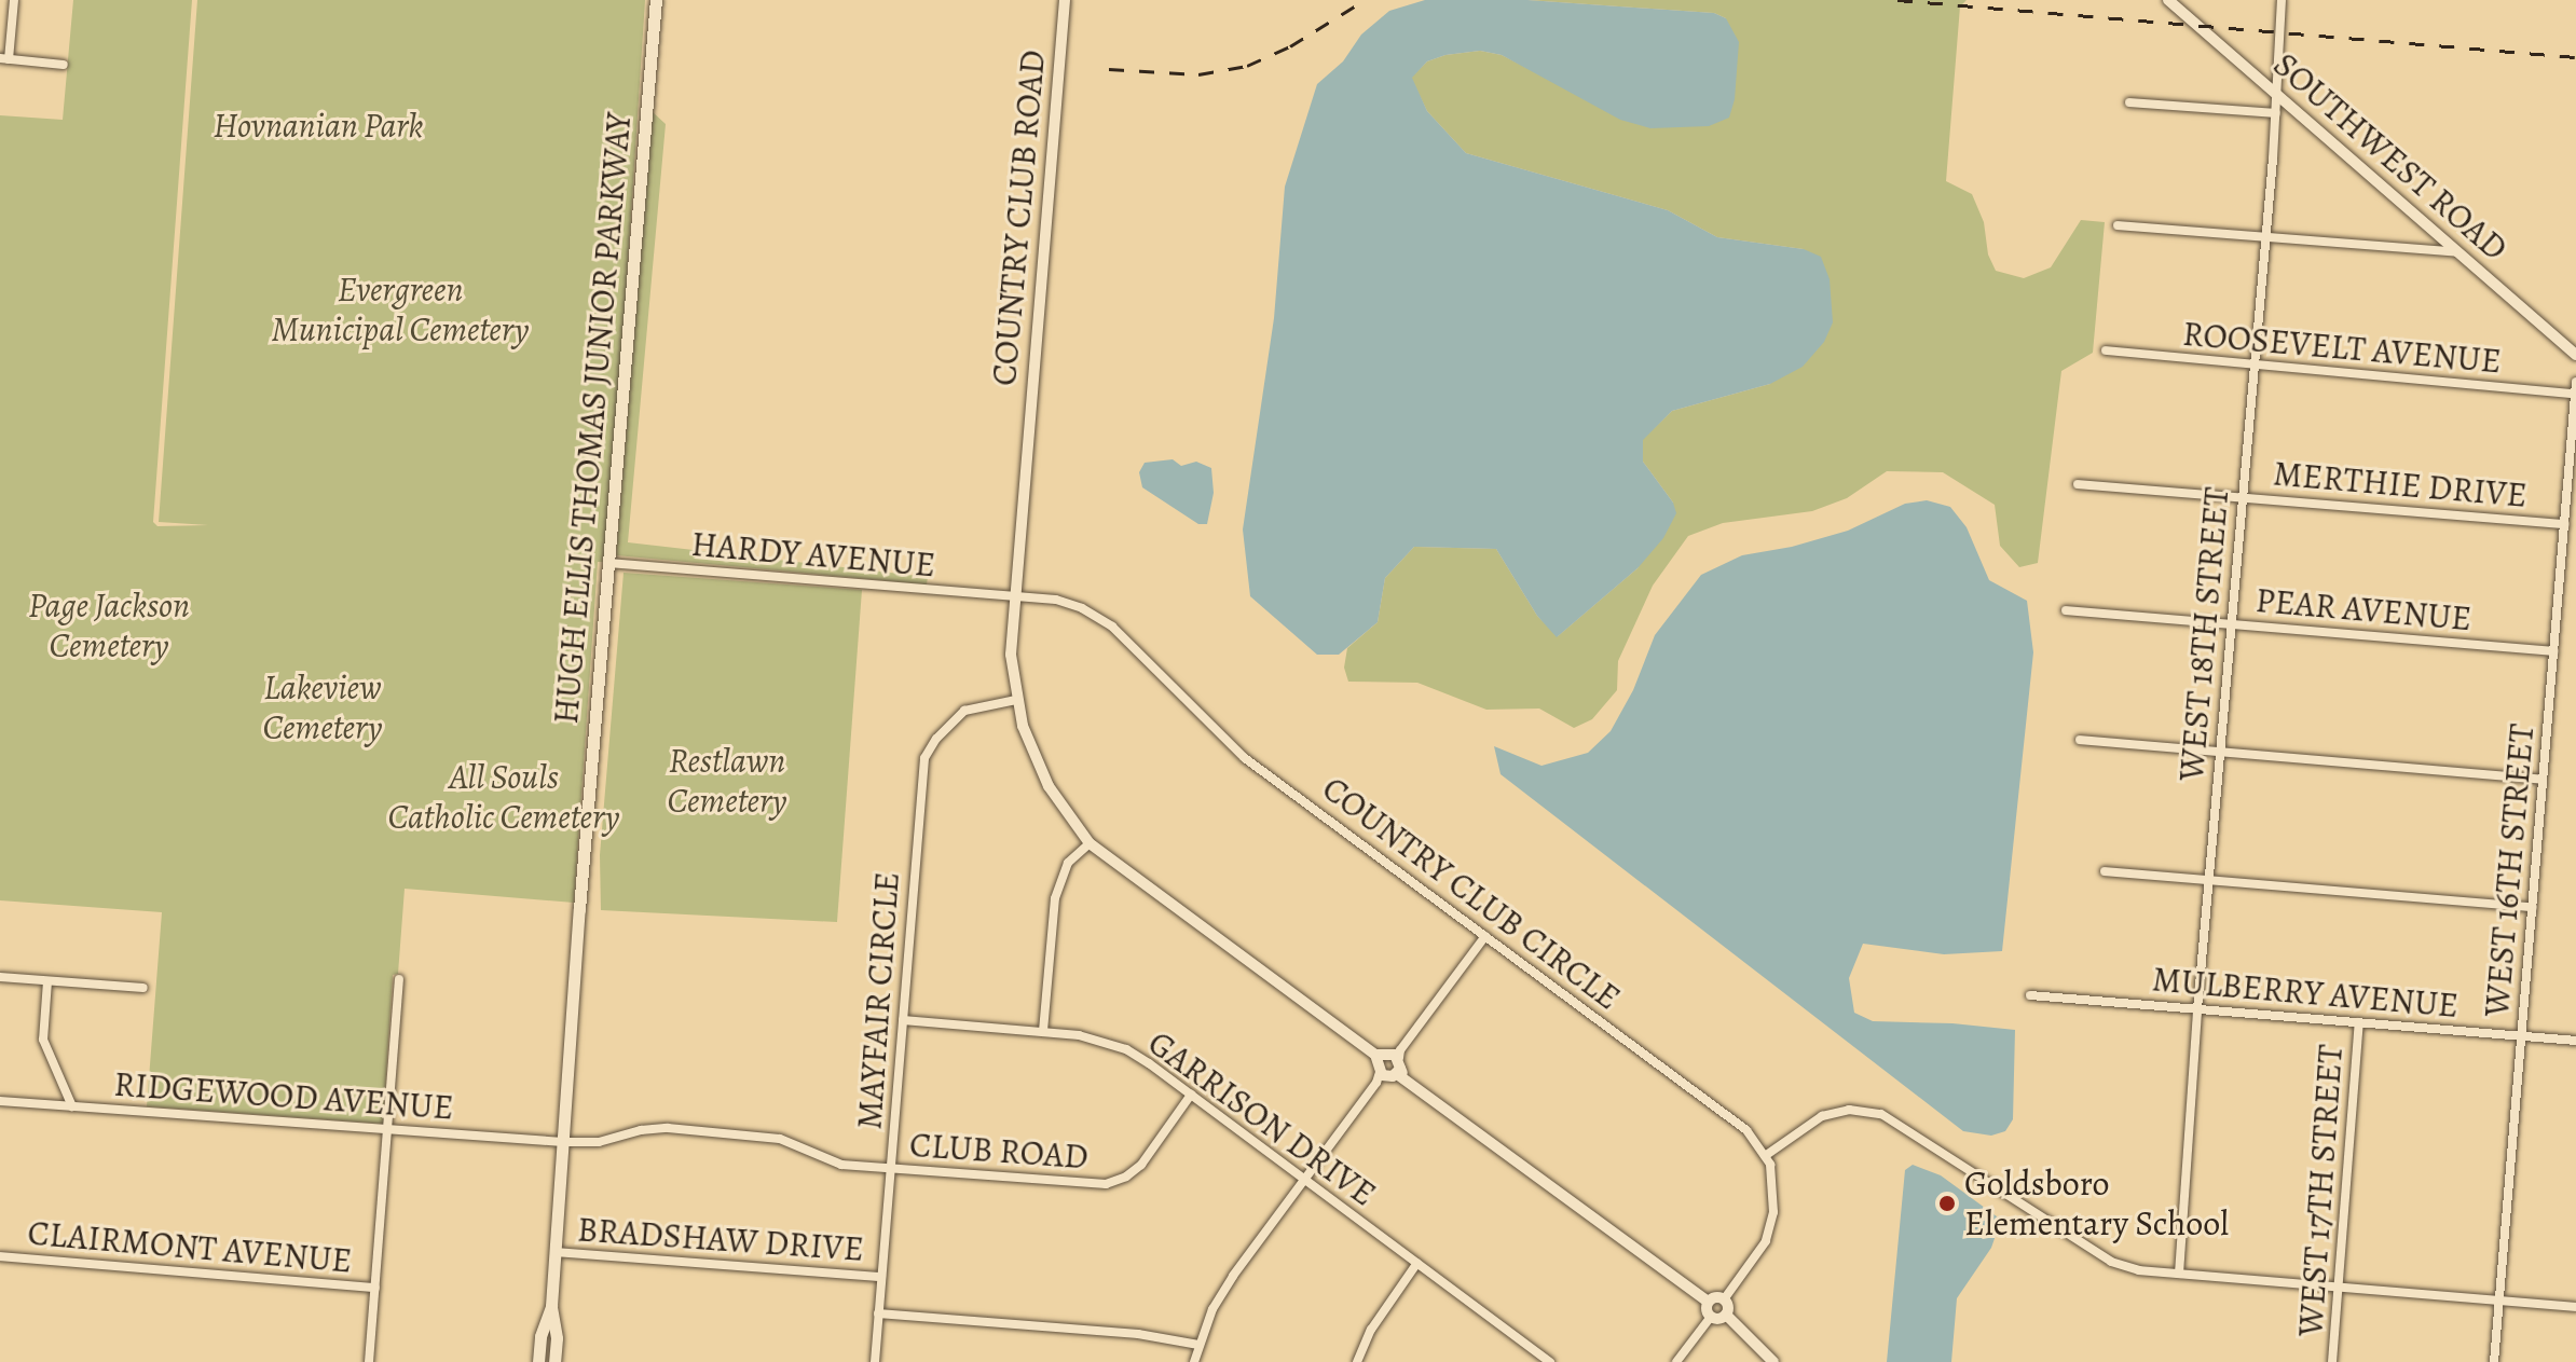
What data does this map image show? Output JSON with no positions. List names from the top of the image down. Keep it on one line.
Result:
{"streets":{"main road":["HUGH ELLIS THOMAS JUNIOR PARKWAY"],"street":["SOUTHWEST ROAD","COUNTRY CLUB ROAD","ROOSEVELT AVENUE","MERTHIE DRIVE","HARDY AVENUE","PEAR AVENUE","WEST 18TH STREET","WEST 16TH STREET","COUNTRY CLUB CIRCLE","MULBERRY AVENUE","MAYFAIR CIRCLE","RIDGEWOOD AVENUE","GARRISON DRIVE","CLUB ROAD","WEST 17TH STREET","BRADSHAW DRIVE","CLAIRMONT AVENUE"]},"crossings":[["SOUTHWEST ROAD","WEST 18TH STREET"],["COUNTRY CLUB ROAD","HARDY AVENUE"],["COUNTRY CLUB ROAD","COUNTRY CLUB CIRCLE"],["COUNTRY CLUB ROAD","MAYFAIR CIRCLE"],["ROOSEVELT AVENUE","WEST 18TH STREET"],["ROOSEVELT AVENUE","WEST 16TH STREET"],["HUGH ELLIS THOMAS JUNIOR PARKWAY","HARDY AVENUE"],["HUGH ELLIS THOMAS JUNIOR PARKWAY","RIDGEWOOD AVENUE"],["HUGH ELLIS THOMAS JUNIOR PARKWAY","CLUB ROAD"],["HUGH ELLIS THOMAS JUNIOR PARKWAY","BRADSHAW DRIVE"],["MERTHIE DRIVE","WEST 18TH STREET"],["MERTHIE DRIVE","WEST 16TH STREET"],["HARDY AVENUE","COUNTRY CLUB CIRCLE"],["PEAR AVENUE","WEST 18TH STREET"],["PEAR AVENUE","WEST 16TH STREET"],["WEST 18TH STREET","MULBERRY AVENUE"],["WEST 16TH STREET","MULBERRY AVENUE"],["MULBERRY AVENUE","WEST 17TH STREET"],["MAYFAIR CIRCLE","GARRISON DRIVE"],["MAYFAIR CIRCLE","CLUB ROAD"],["MAYFAIR CIRCLE","BRADSHAW DRIVE"],["RIDGEWOOD AVENUE","CLUB ROAD"],["GARRISON DRIVE","CLUB ROAD"]],"parks":["Hovnanian Park","Evergreen Municipal Cemetery","Page Jackson Cemetery","Lakeview Cemetery","Restlawn Cemetery","All Souls Catholic Cemetery"],"places":["Goldsboro Elementary School"]}
